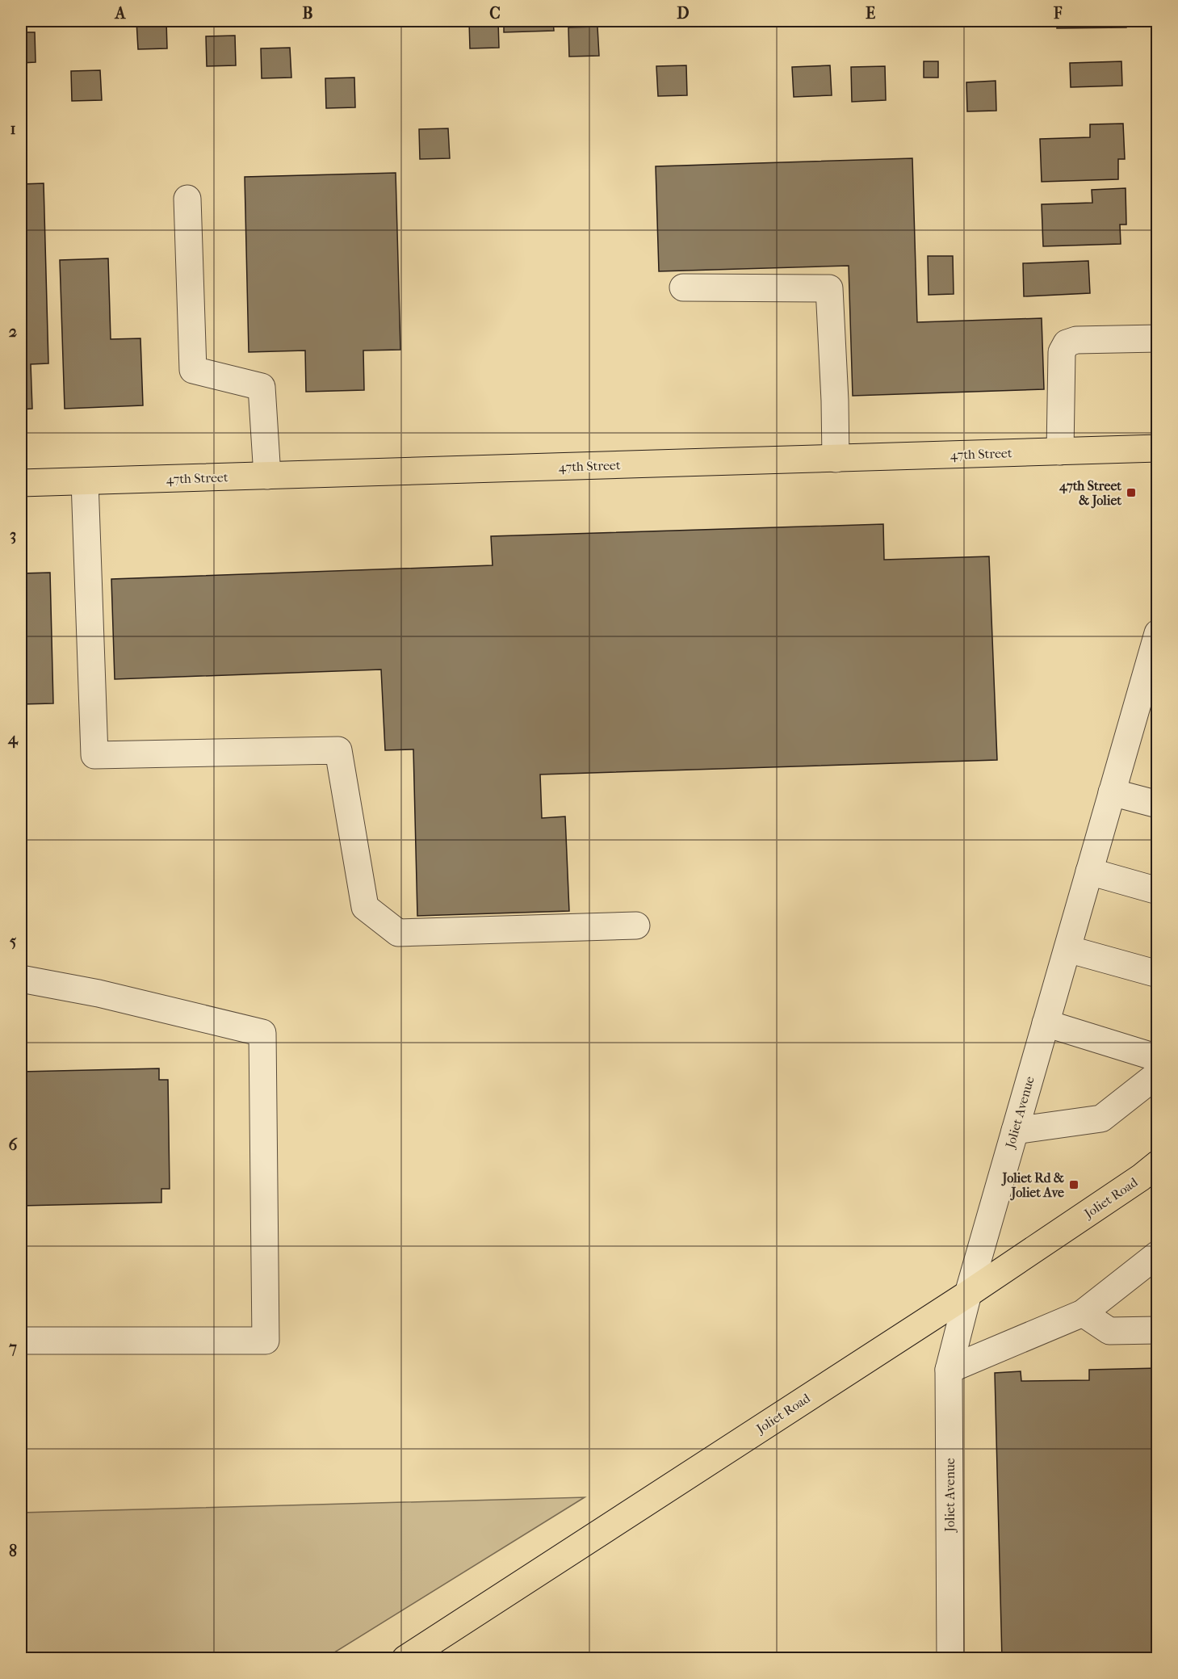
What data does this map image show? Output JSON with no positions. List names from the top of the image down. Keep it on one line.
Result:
{"streets":{"main road":["47th Street","Joliet Road"],"street":["Joliet Avenue"]},"crossings":[["Joliet Avenue","Joliet Road"]],"places":{"transit":["47th Street & Joliet","Joliet Rd & Joliet Ave"]},"grid":{"columns":["A","B","C","D","E","F"],"rows":["1","2","3","4","5","6","7","8"]}}
